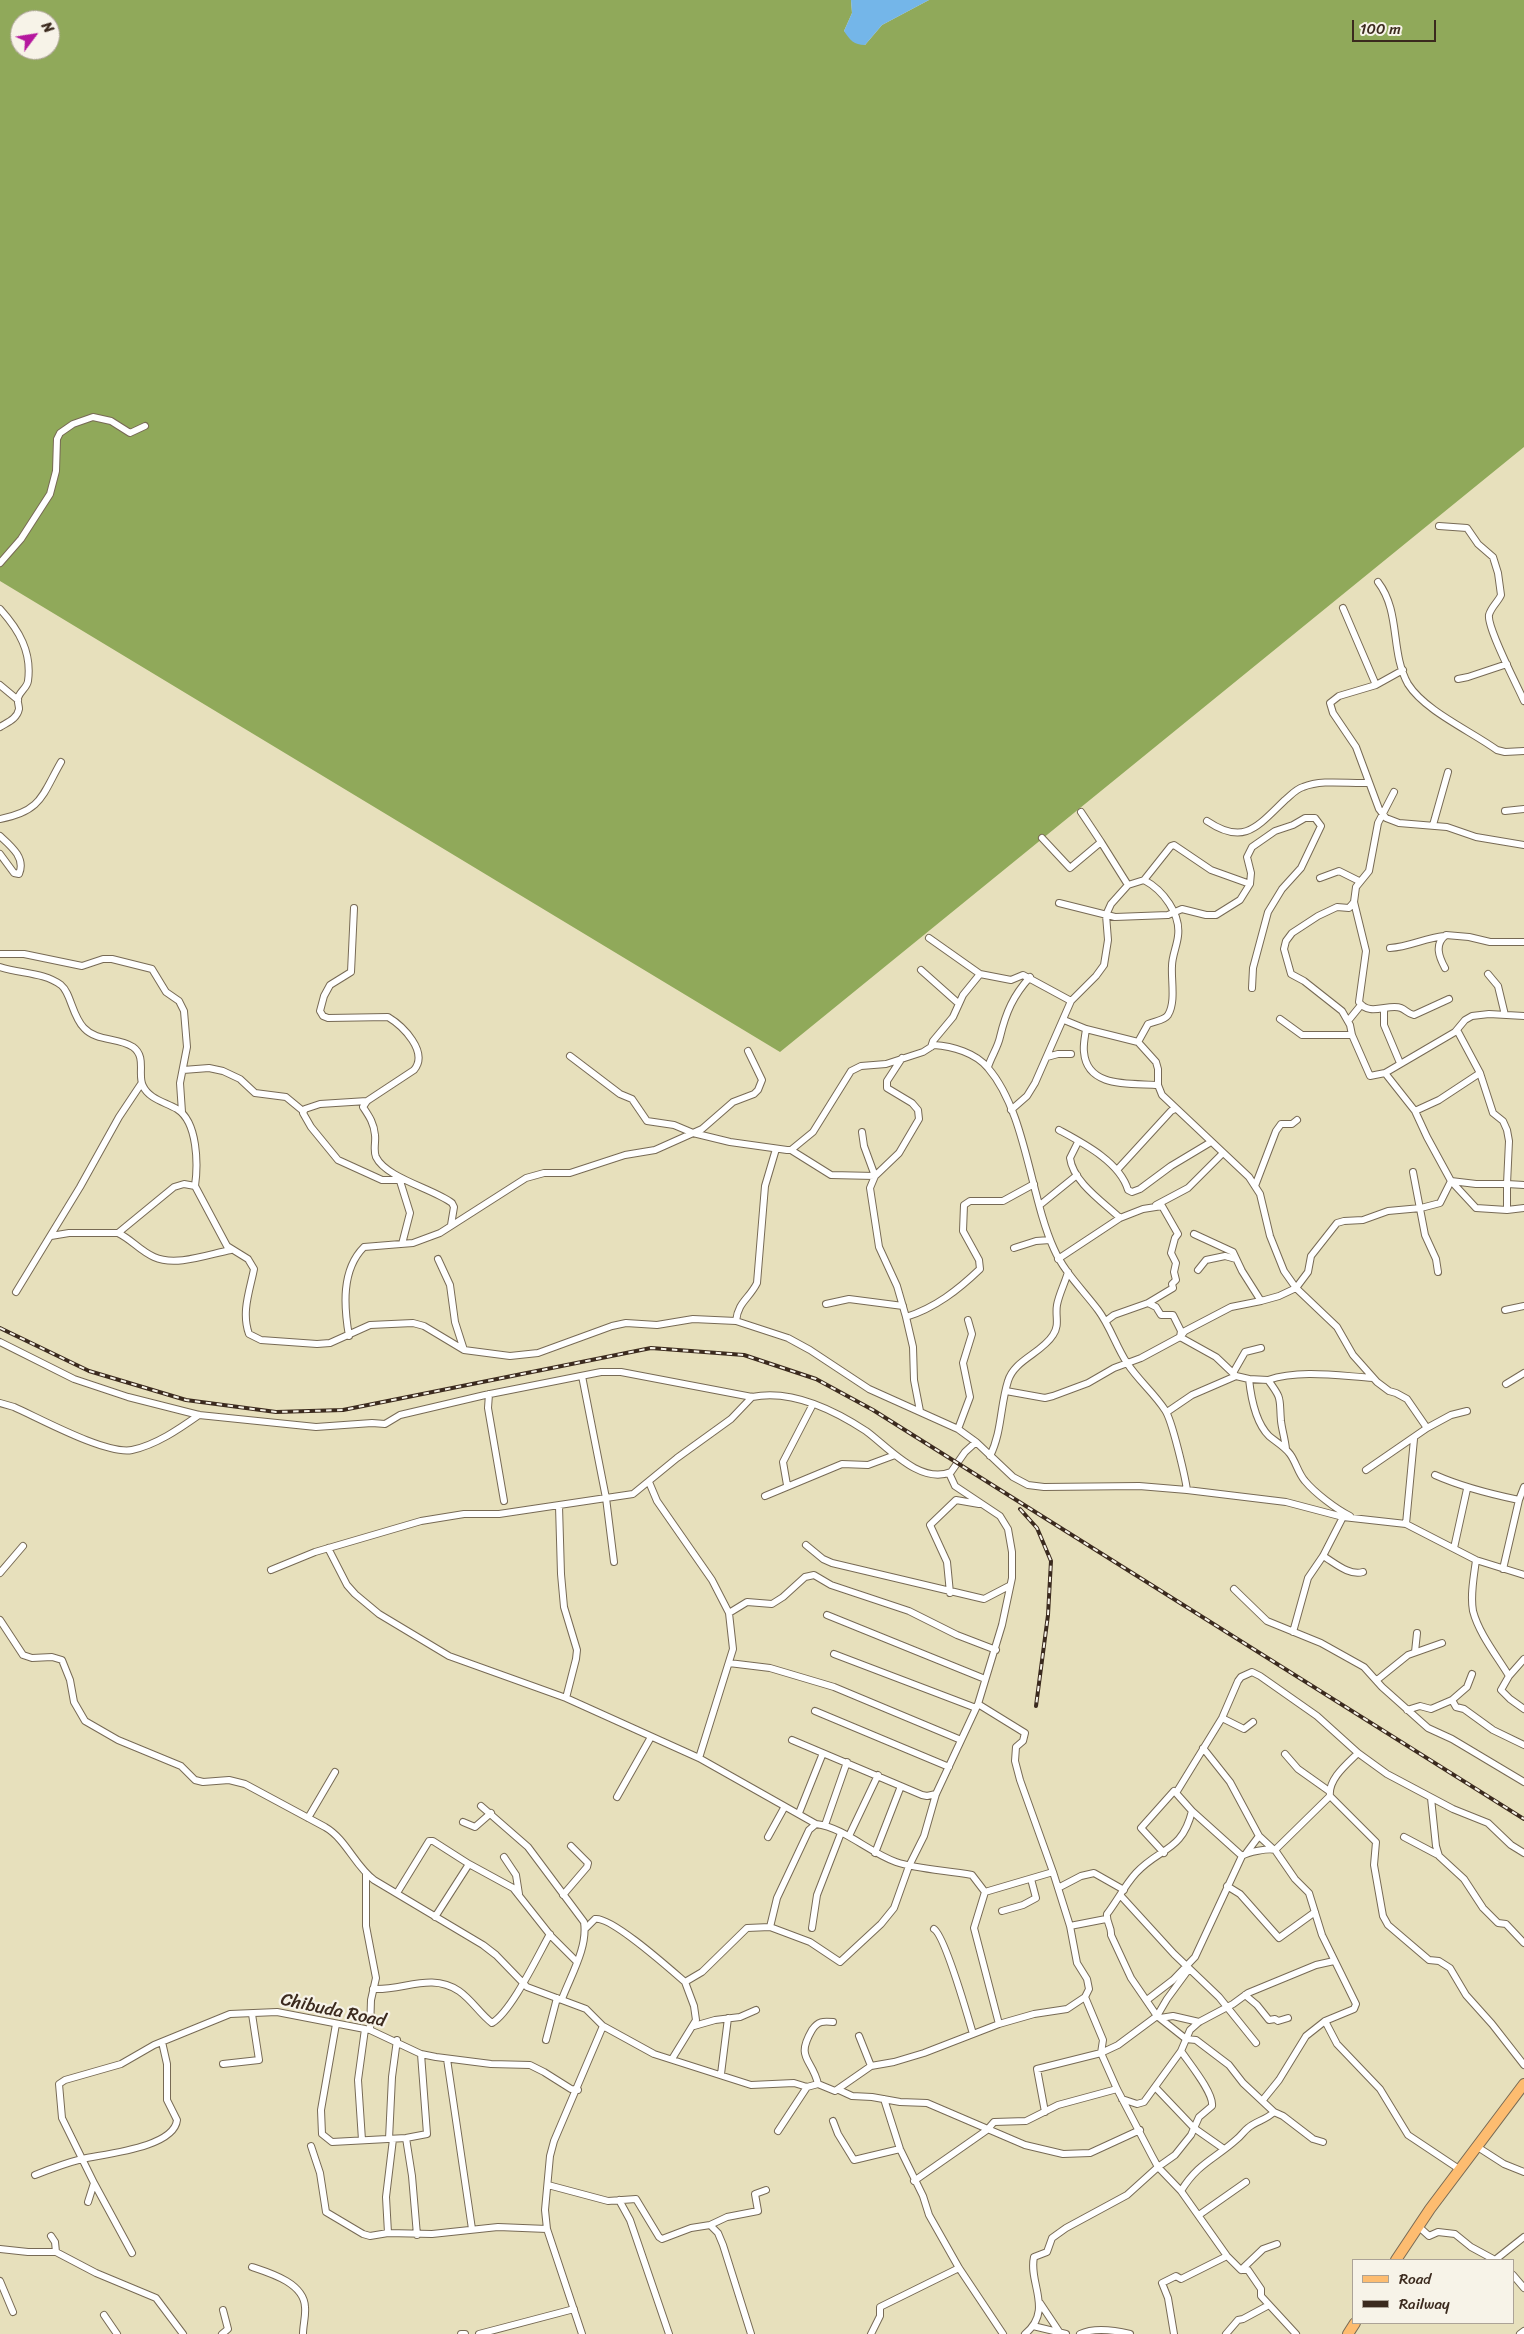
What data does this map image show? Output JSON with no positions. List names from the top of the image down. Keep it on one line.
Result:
{"streets":{"street":["Chibuda Road"]},"legend":["Road","Railway"],"scale_bar":"100 m","north":"top right"}
